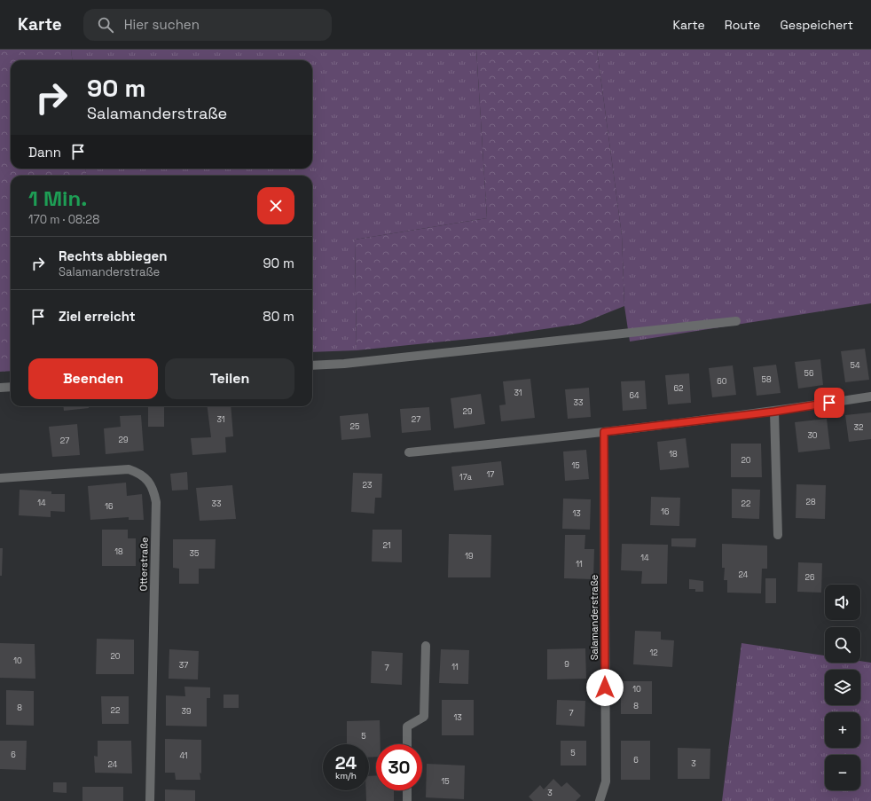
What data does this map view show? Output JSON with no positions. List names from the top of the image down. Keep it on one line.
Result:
{"streets":{"street":["Otterstraße","Salamanderstraße"]},"house_numbers":["54","56","58","60","62","31","64","33","29","31","27","25","32","30","29","27","18","20","15","17","17a","23","28","14","33","22","16","16","13","21","18","35","19","14","11","24","26","12","20","10","9","37","11","7","10","8","8","22","39","7","13","5","5","6","41","6","3","24","15","3"],"page":{"header":"Karte","search":"Hier suchen","nav":["Karte","Route","Gespeichert"],"turn":["90 m","Salamanderstraße"],"then":"Dann","heading":["1 Min.","170 m · 08:28"],"list":[{"name":"Rechts abbiegen","note":"Salamanderstraße","value":"90 m"},{"name":"Ziel erreicht","value":"80 m"}],"buttons":["Beenden","Teilen"],"map_buttons":["+","−"],"speed":"24 km/h","limit":"30"}}
